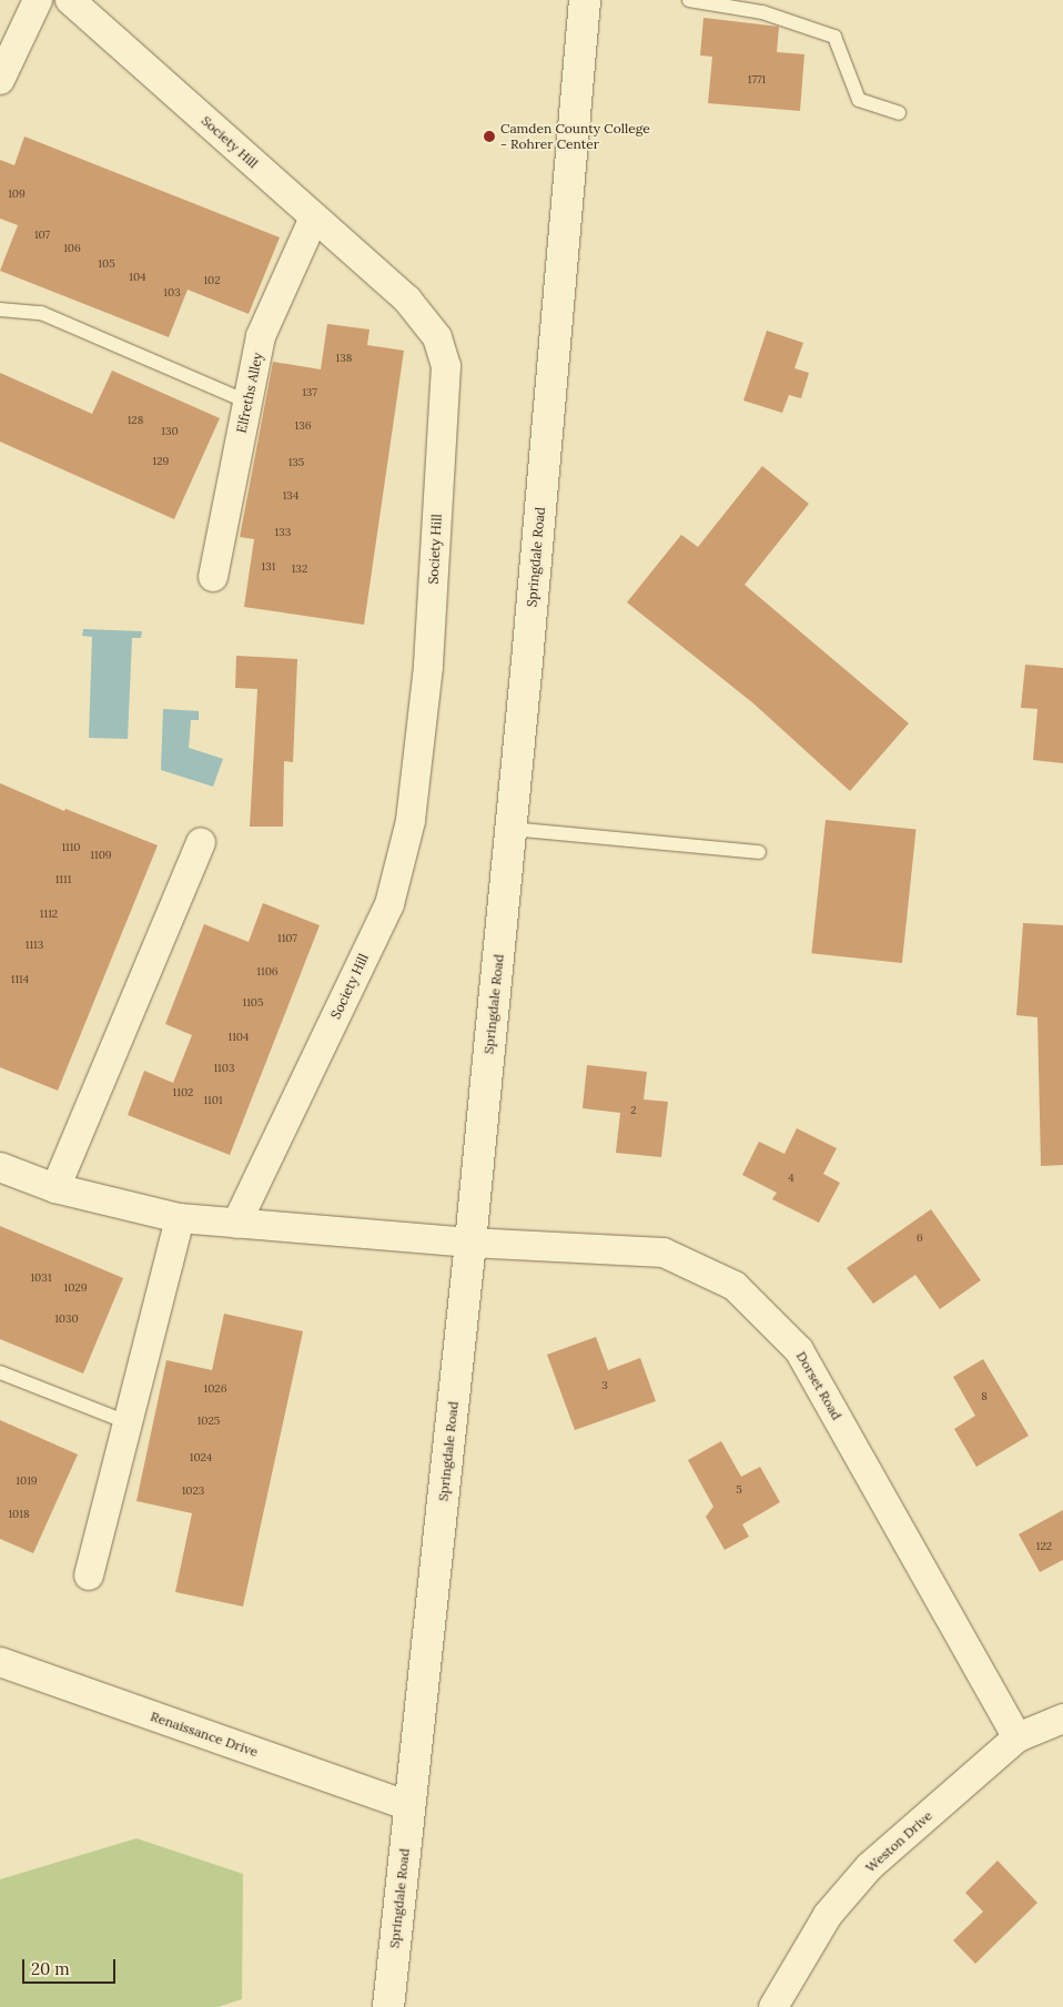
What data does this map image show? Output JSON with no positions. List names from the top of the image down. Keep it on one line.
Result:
{"streets":{"main road":["Springdale Road"],"street":["Society Hill","Elfreths Alley","Dorset Road","Renaissance Drive","Weston Drive"]},"crossings":[["Society Hill","Elfreths Alley"],["Springdale Road","Dorset Road"],["Springdale Road","Renaissance Drive"],["Dorset Road","Weston Drive"]],"places":["Camden County College - Rohrer Center"],"house_numbers":["1771","109","107","106","105","104","102","103","138","137","128","136","130","129","135","134","133","131","132","1110","1109","1111","1112","1107","1113","1106","1114","1105","1104","1103","1102","1101","2","4","6","1031","1029","1030","3","1026","8","1025","1024","1019","5","1023","1018","122"],"scale_bar":"20 m"}
